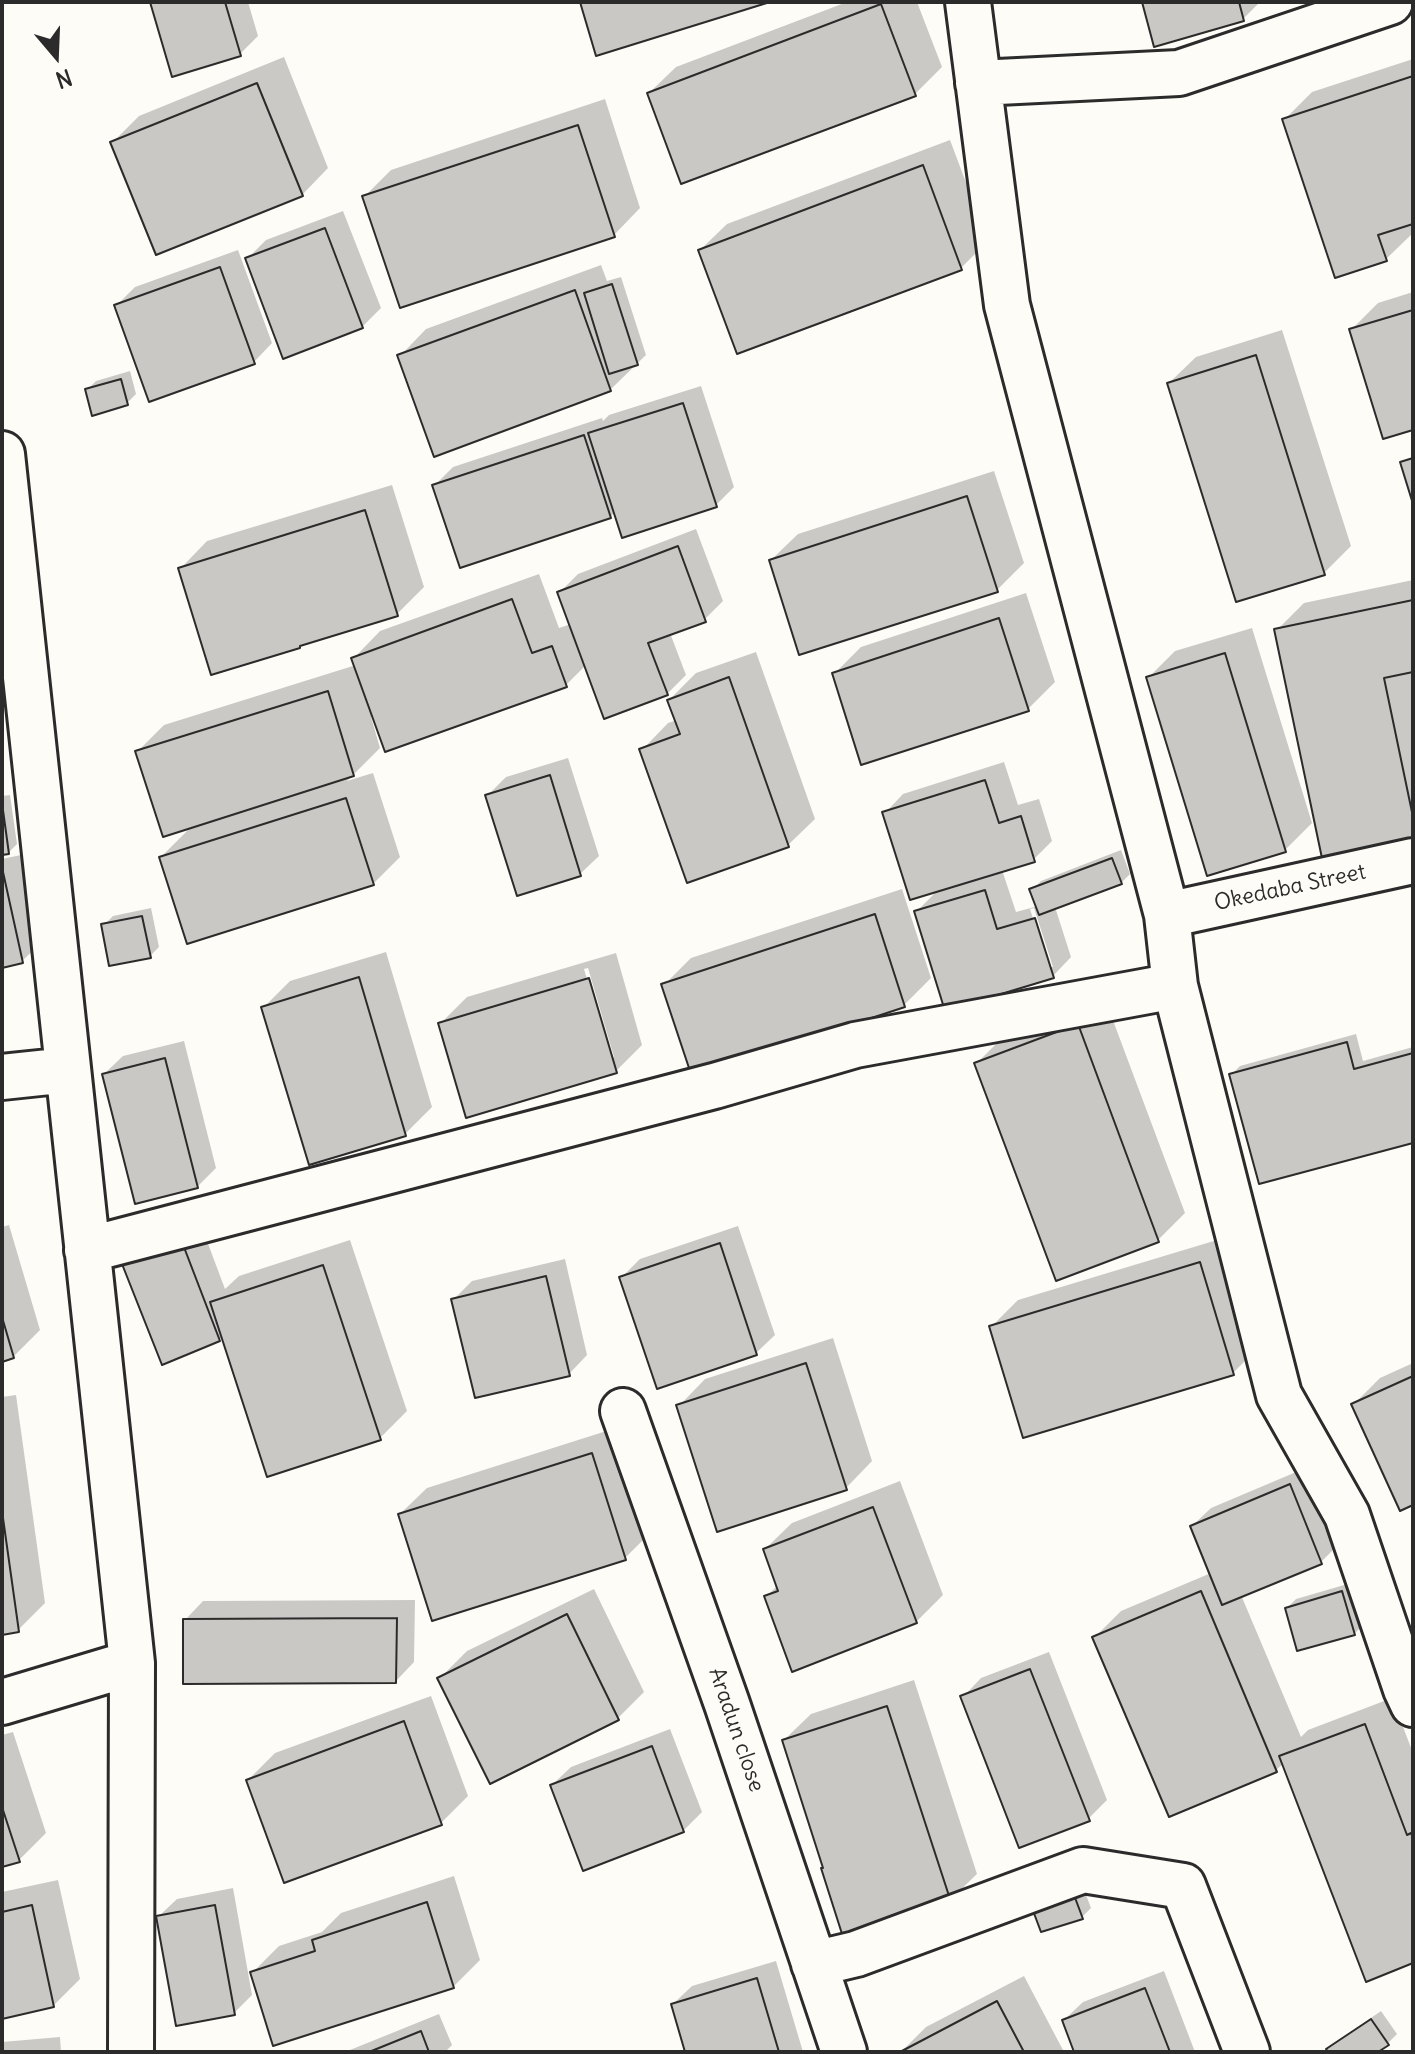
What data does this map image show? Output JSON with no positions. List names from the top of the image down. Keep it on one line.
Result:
{"streets":{"street":["Okedaba Street","Aradun close"]},"north":"bottom"}
